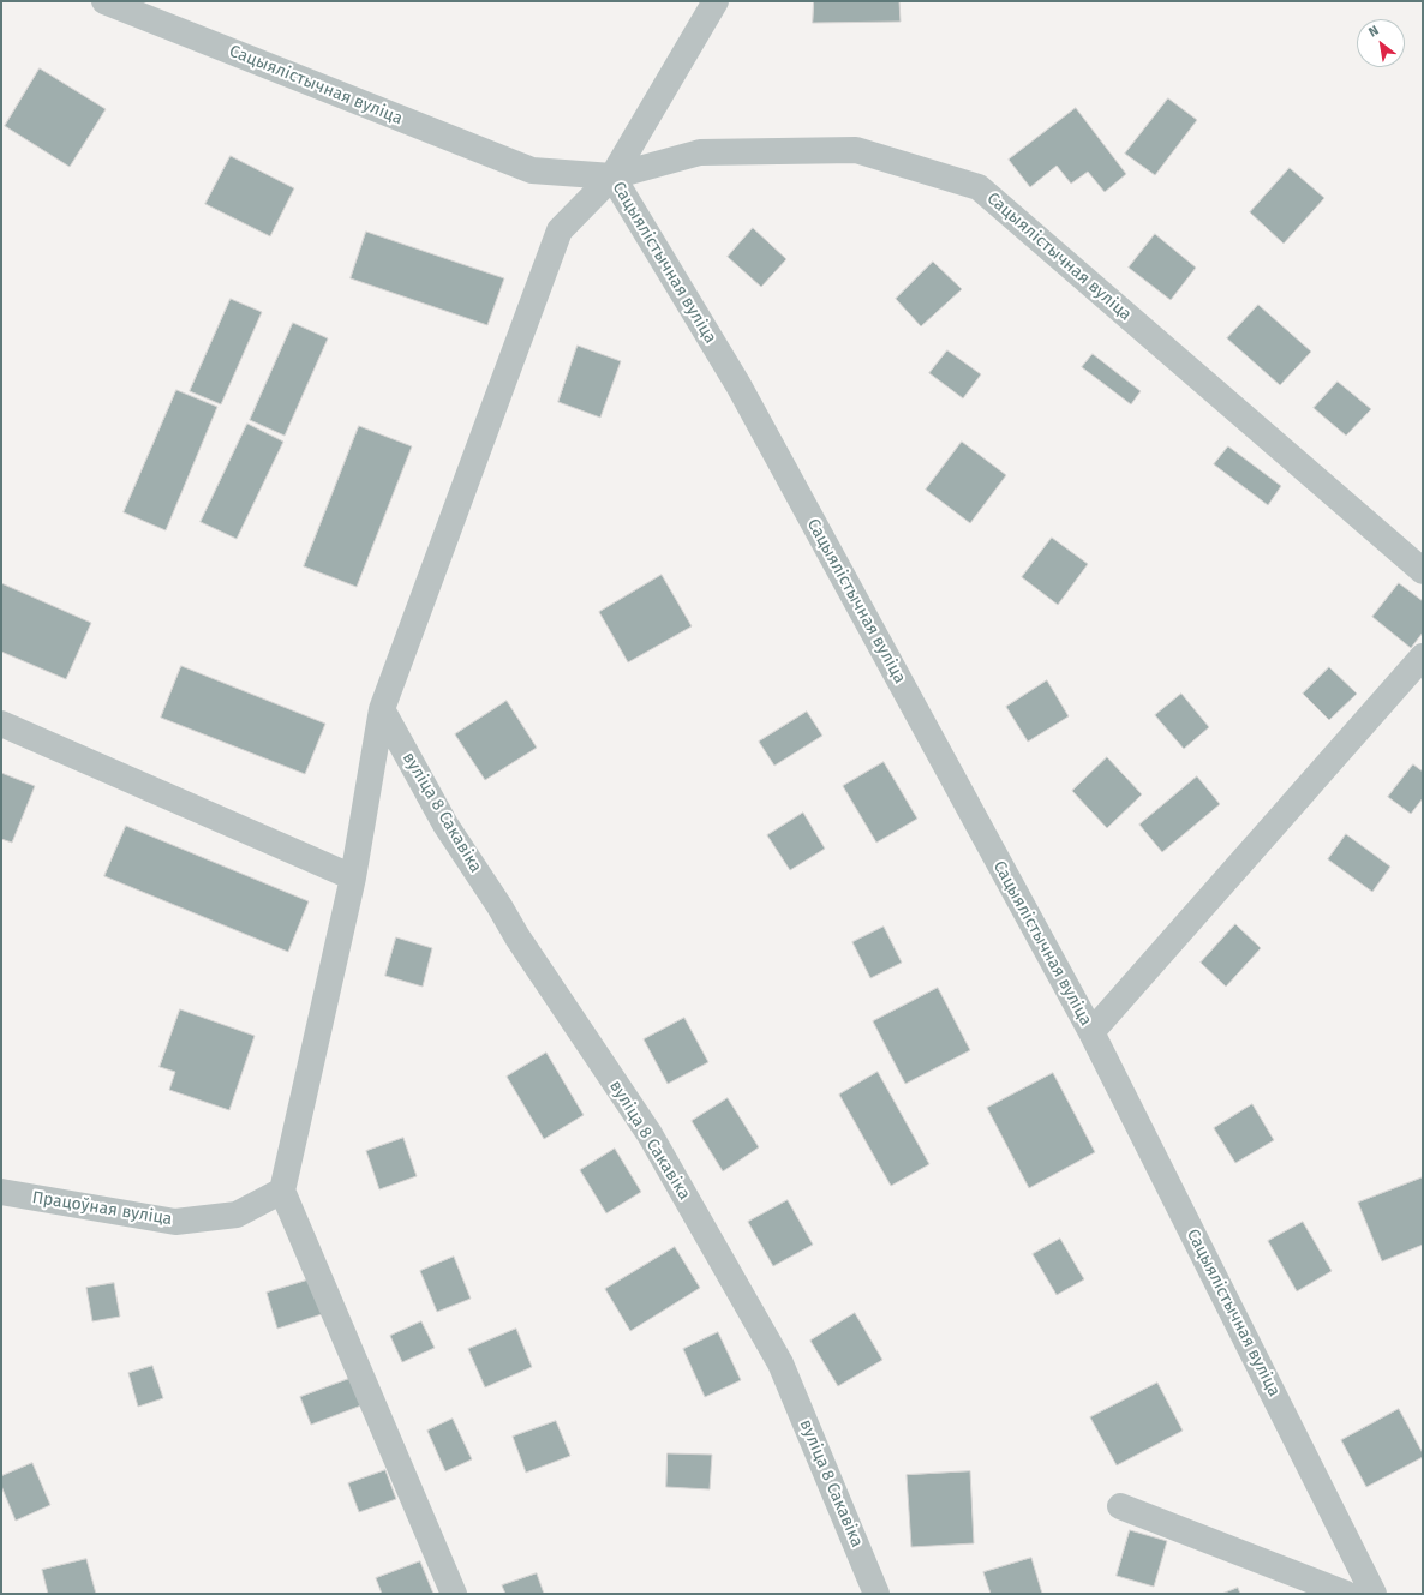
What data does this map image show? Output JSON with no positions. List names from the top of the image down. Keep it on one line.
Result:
{"streets":{"street":["Сацыялістычная вуліца","вуліца 8 Сакавіка","Працоўная вуліца"]},"north":"top left"}
